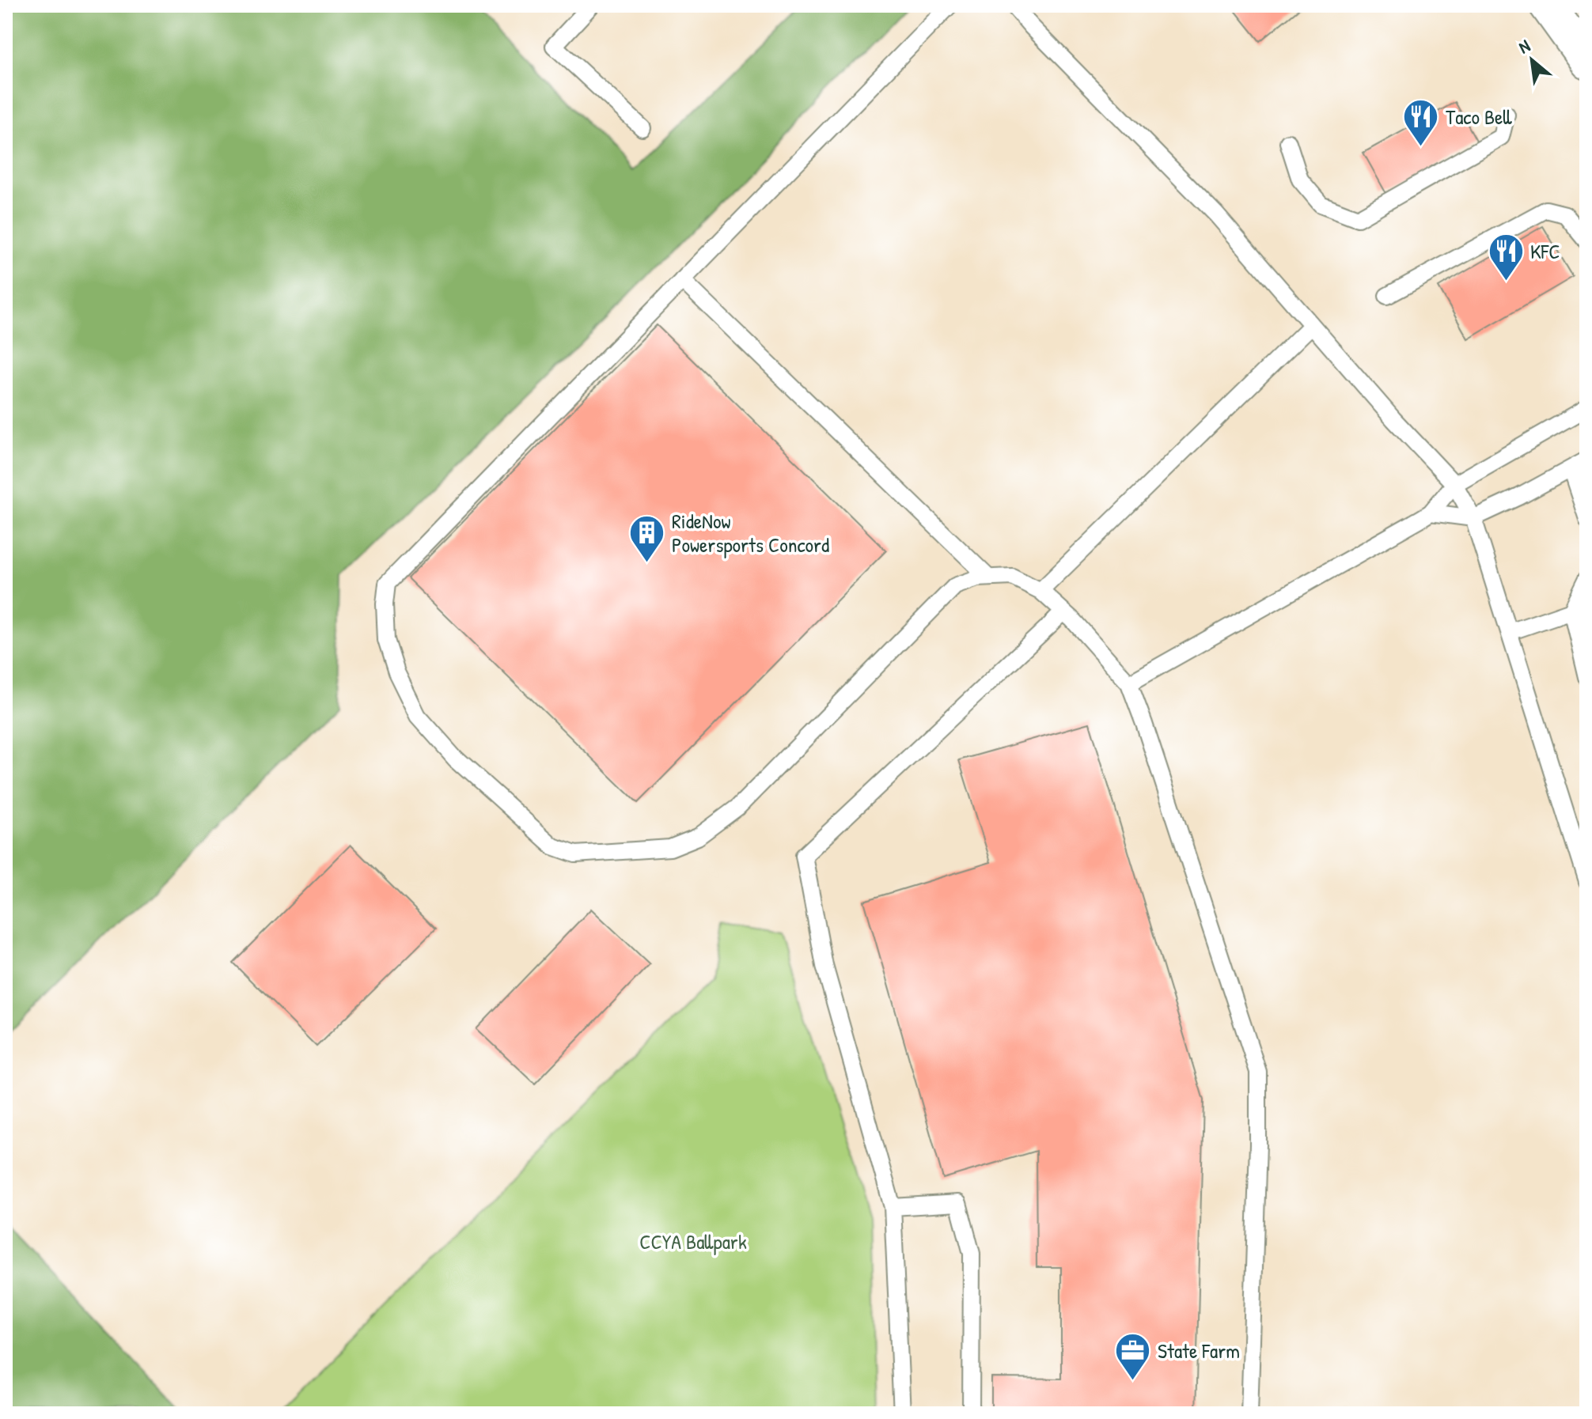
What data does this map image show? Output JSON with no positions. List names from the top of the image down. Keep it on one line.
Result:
{"parks":["CCYA Ballpark"],"places":{"restaurant":["Taco Bell","KFC"],"building":["RideNow Powersports Concord"],"office":["State Farm"]},"north":"top left"}
